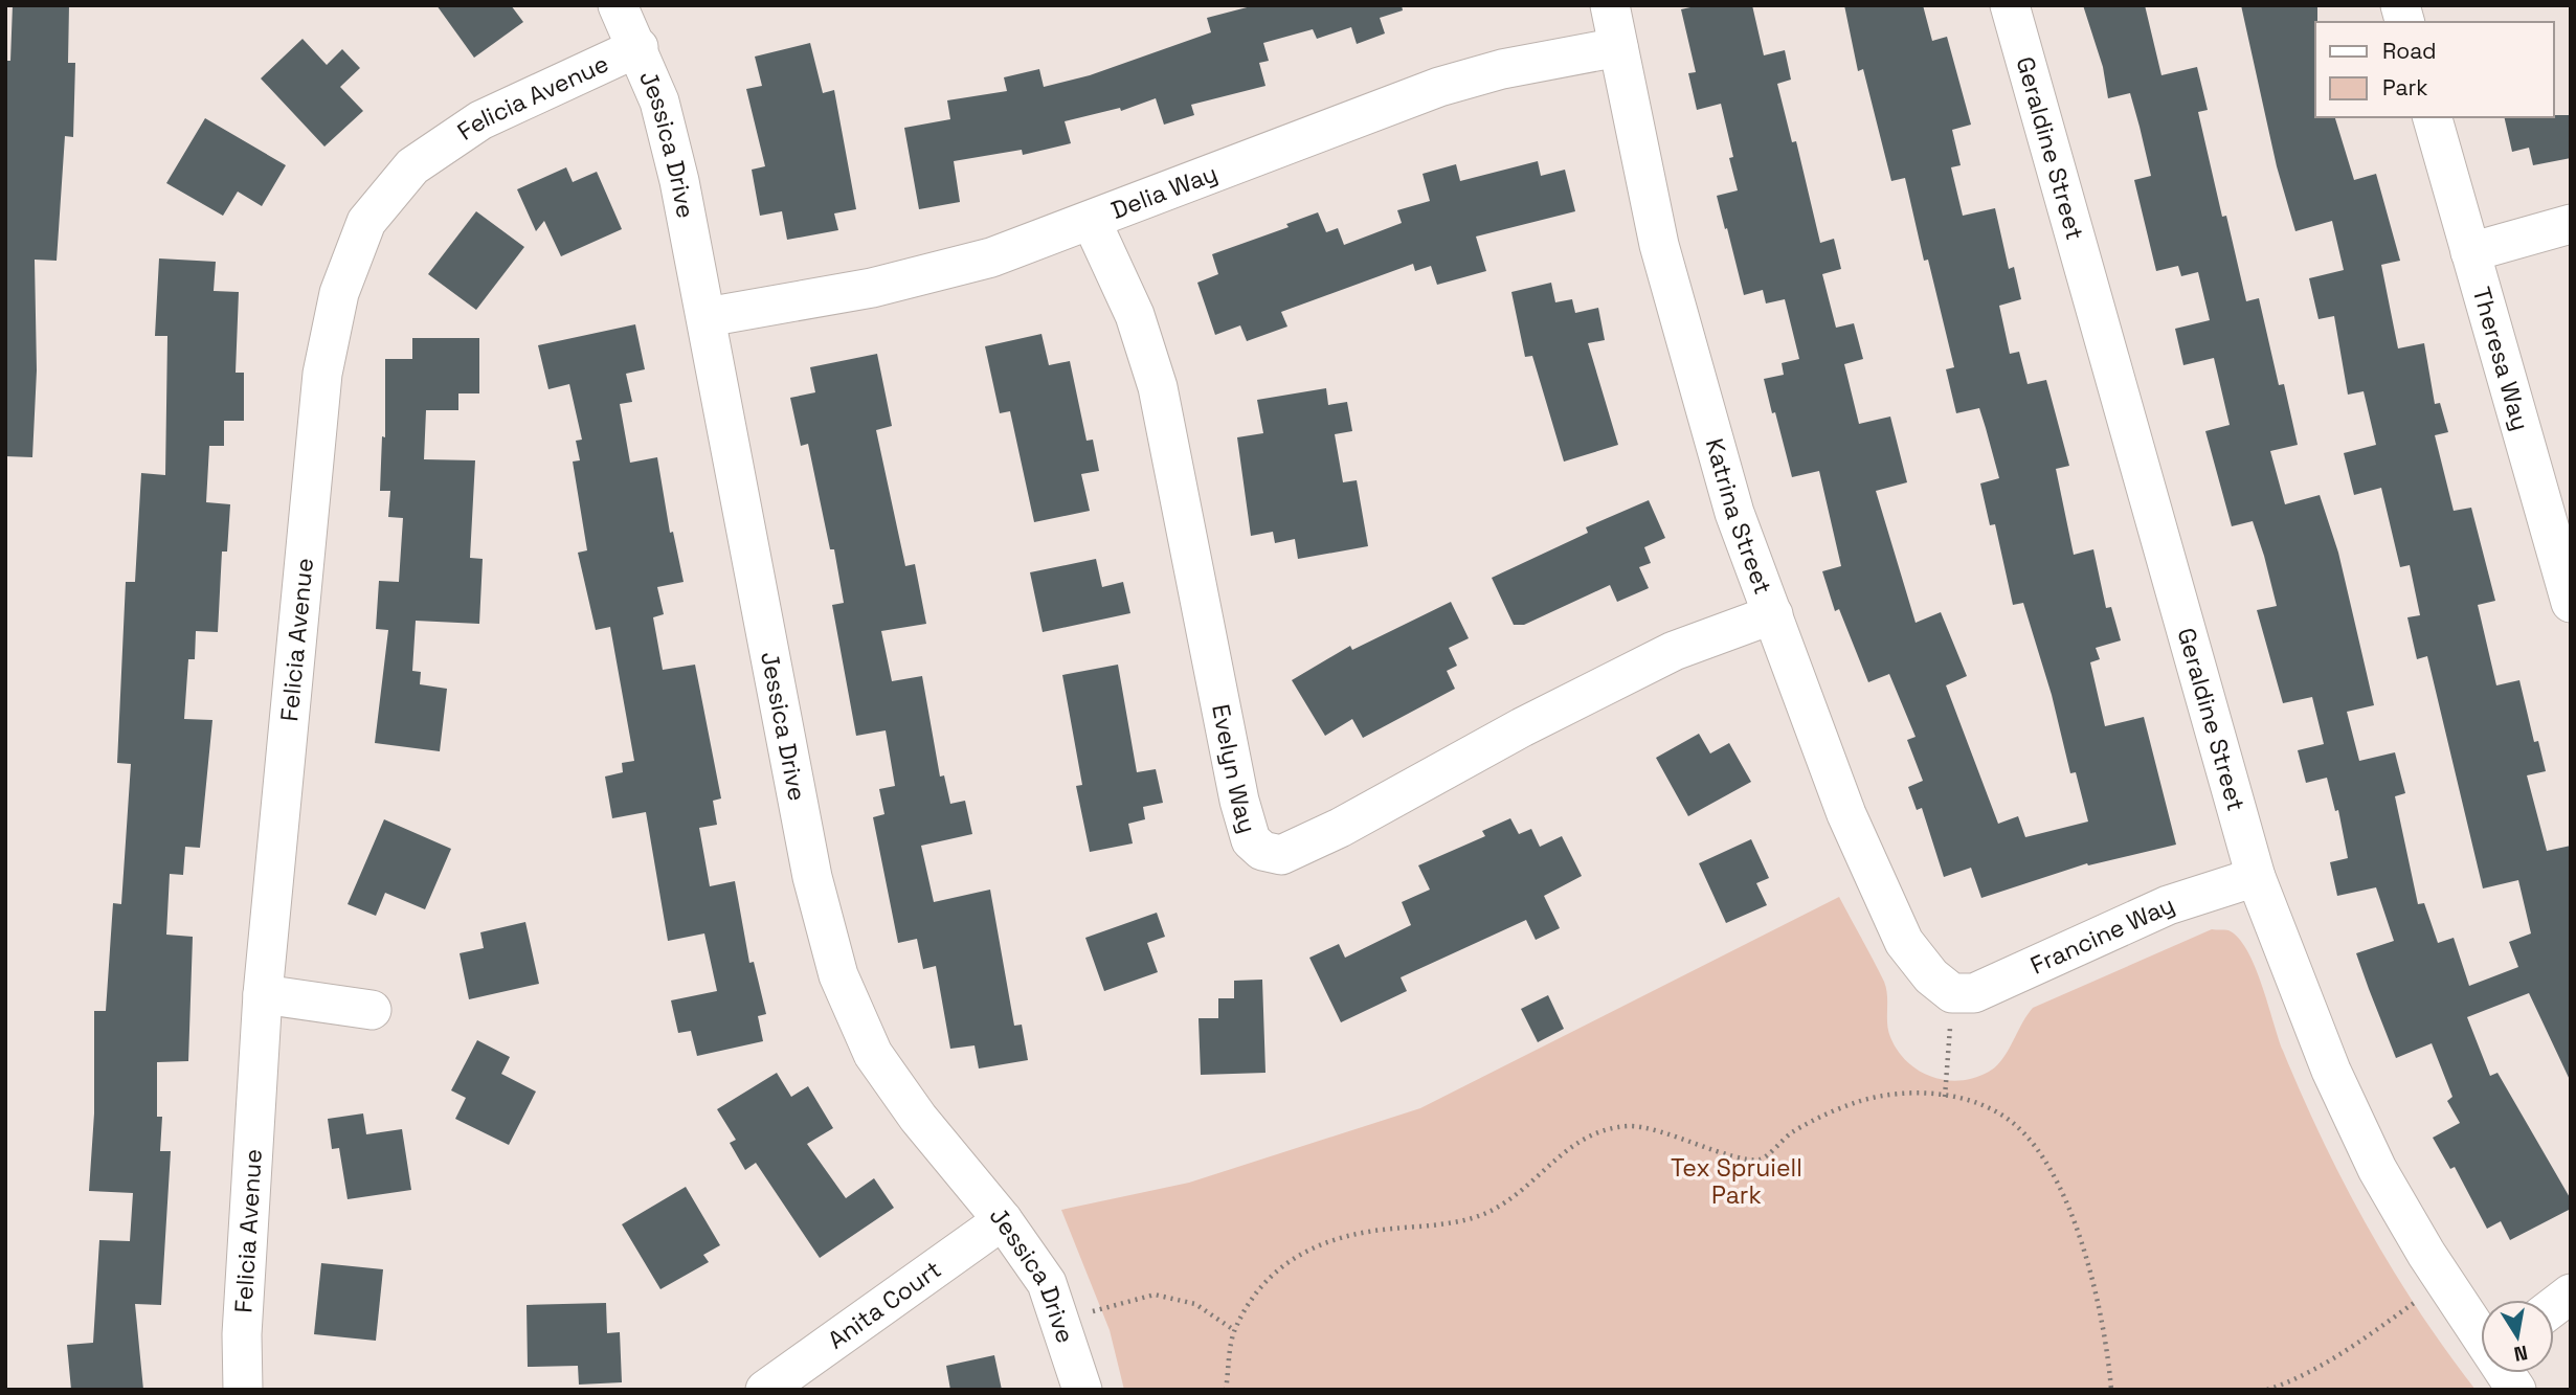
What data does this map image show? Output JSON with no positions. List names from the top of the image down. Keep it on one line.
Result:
{"streets":{"street":["Felicia Avenue","Jessica Drive","Geraldine Street","Delia Way","Theresa Way","Katrina Street","Evelyn Way","Francine Way","Anita Court"]},"crossings":[["Felicia Avenue","Jessica Drive"],["Jessica Drive","Delia Way"],["Jessica Drive","Anita Court"],["Geraldine Street","Francine Way"],["Delia Way","Katrina Street"],["Delia Way","Evelyn Way"],["Katrina Street","Evelyn Way"],["Katrina Street","Francine Way"]],"parks":["Tex Spruiell Park"],"legend":["Road","Park"],"north":"bottom"}
